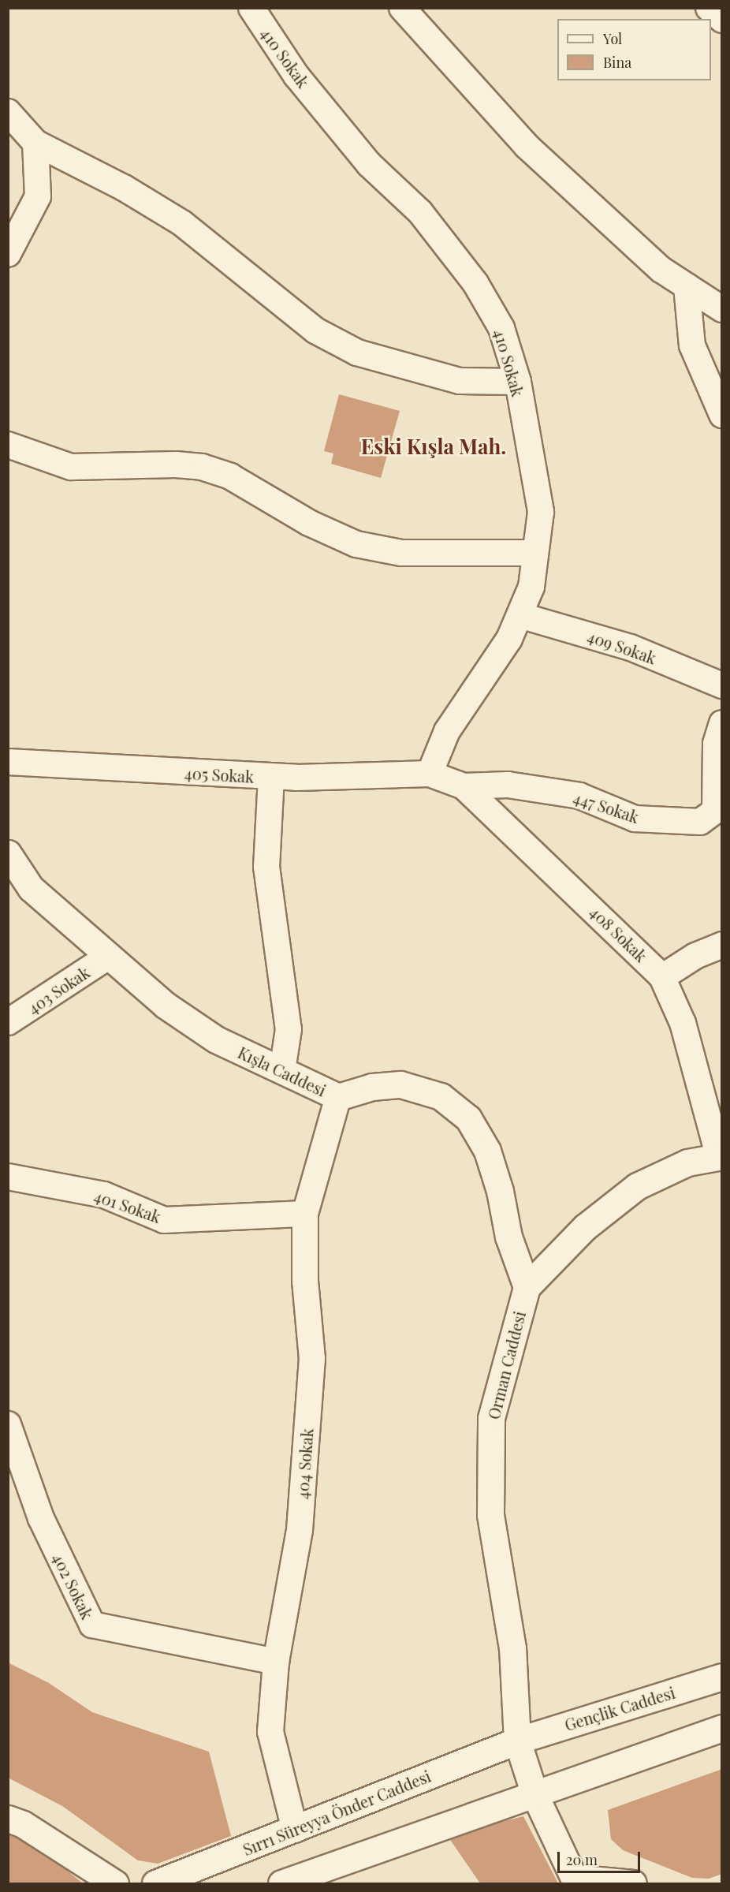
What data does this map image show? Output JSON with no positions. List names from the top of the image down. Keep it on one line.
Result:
{"streets":{"street":["410 Sokak","409 Sokak","405 Sokak","447 Sokak","408 Sokak","403 Sokak","Kışla Caddesi","401 Sokak","Orman Caddesi","404 Sokak","402 Sokak","Gençlik Caddesi","Sırrı Süreyya Önder Caddesi"]},"crossings":[["410 Sokak","409 Sokak"],["410 Sokak","405 Sokak"],["410 Sokak","408 Sokak"],["405 Sokak","408 Sokak"],["447 Sokak","408 Sokak"],["408 Sokak","Orman Caddesi"],["403 Sokak","Kışla Caddesi"],["Kışla Caddesi","Orman Caddesi"],["Kışla Caddesi","404 Sokak"],["401 Sokak","404 Sokak"],["Orman Caddesi","Gençlik Caddesi"],["Orman Caddesi","Sırrı Süreyya Önder Caddesi"],["404 Sokak","402 Sokak"],["404 Sokak","Sırrı Süreyya Önder Caddesi"],["Gençlik Caddesi","Sırrı Süreyya Önder Caddesi"]],"districts":["Eski Kışla Mah."],"legend":["Yol","Bina"],"scale_bar":"20 m"}
